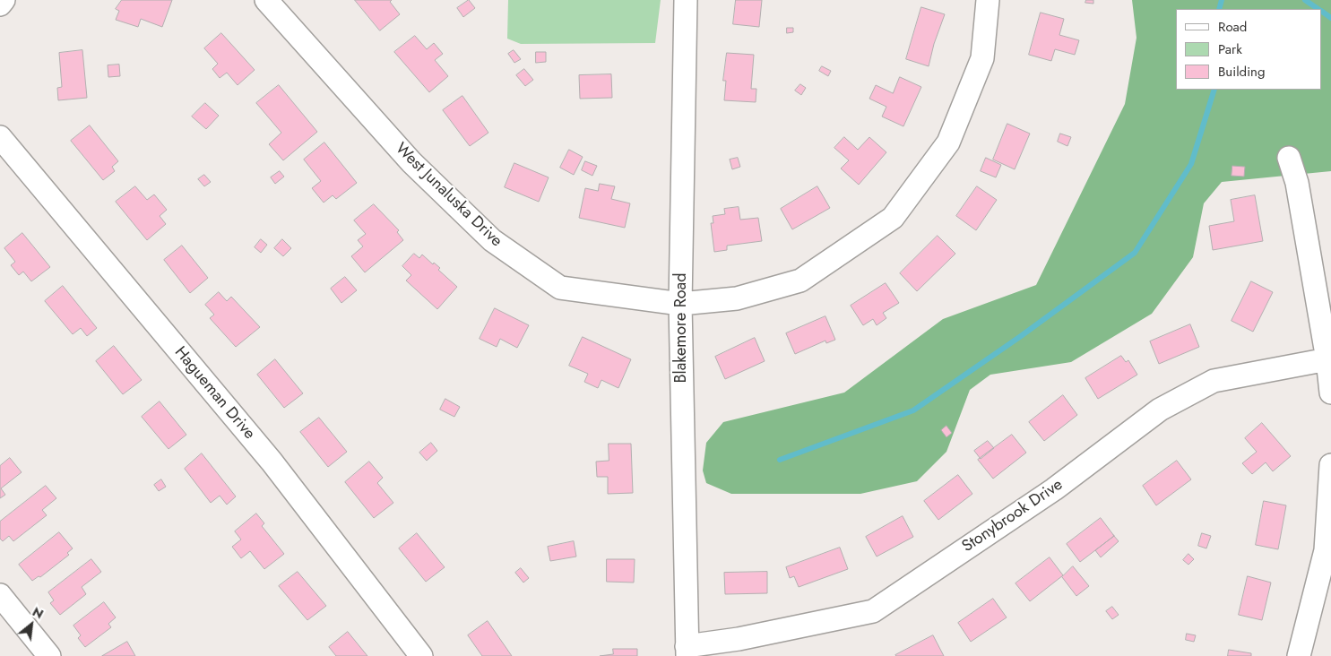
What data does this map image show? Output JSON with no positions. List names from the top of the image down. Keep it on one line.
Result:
{"streets":{"street":["West Junaluska Drive","Blakemore Road","Hagueman Drive","Stonybrook Drive"]},"crossings":[["West Junaluska Drive","Blakemore Road"],["Blakemore Road","Stonybrook Drive"]],"legend":["Road","Park","Building"],"north":"top right"}
